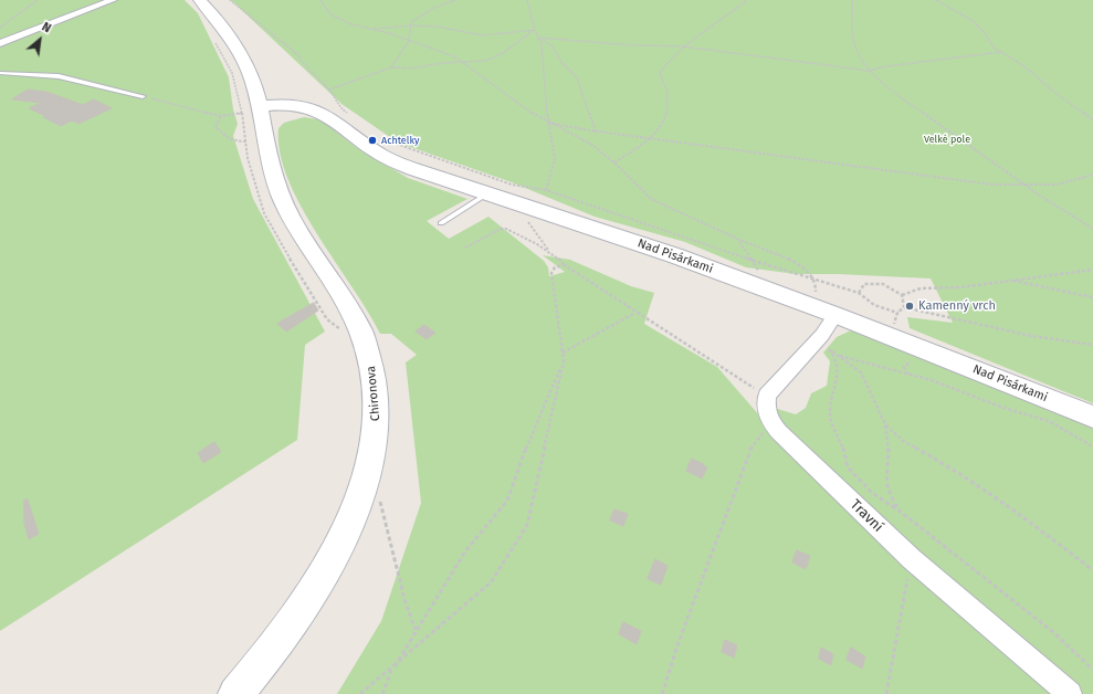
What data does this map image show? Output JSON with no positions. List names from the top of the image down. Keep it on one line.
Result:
{"streets":{"street":["Nad Pisárkami","Chironova","Travní"]},"crossings":[["Nad Pisárkami","Chironova"]],"parks":["Velké pole"],"places":["Achtelky","Kamenný vrch"],"north":"top right"}
